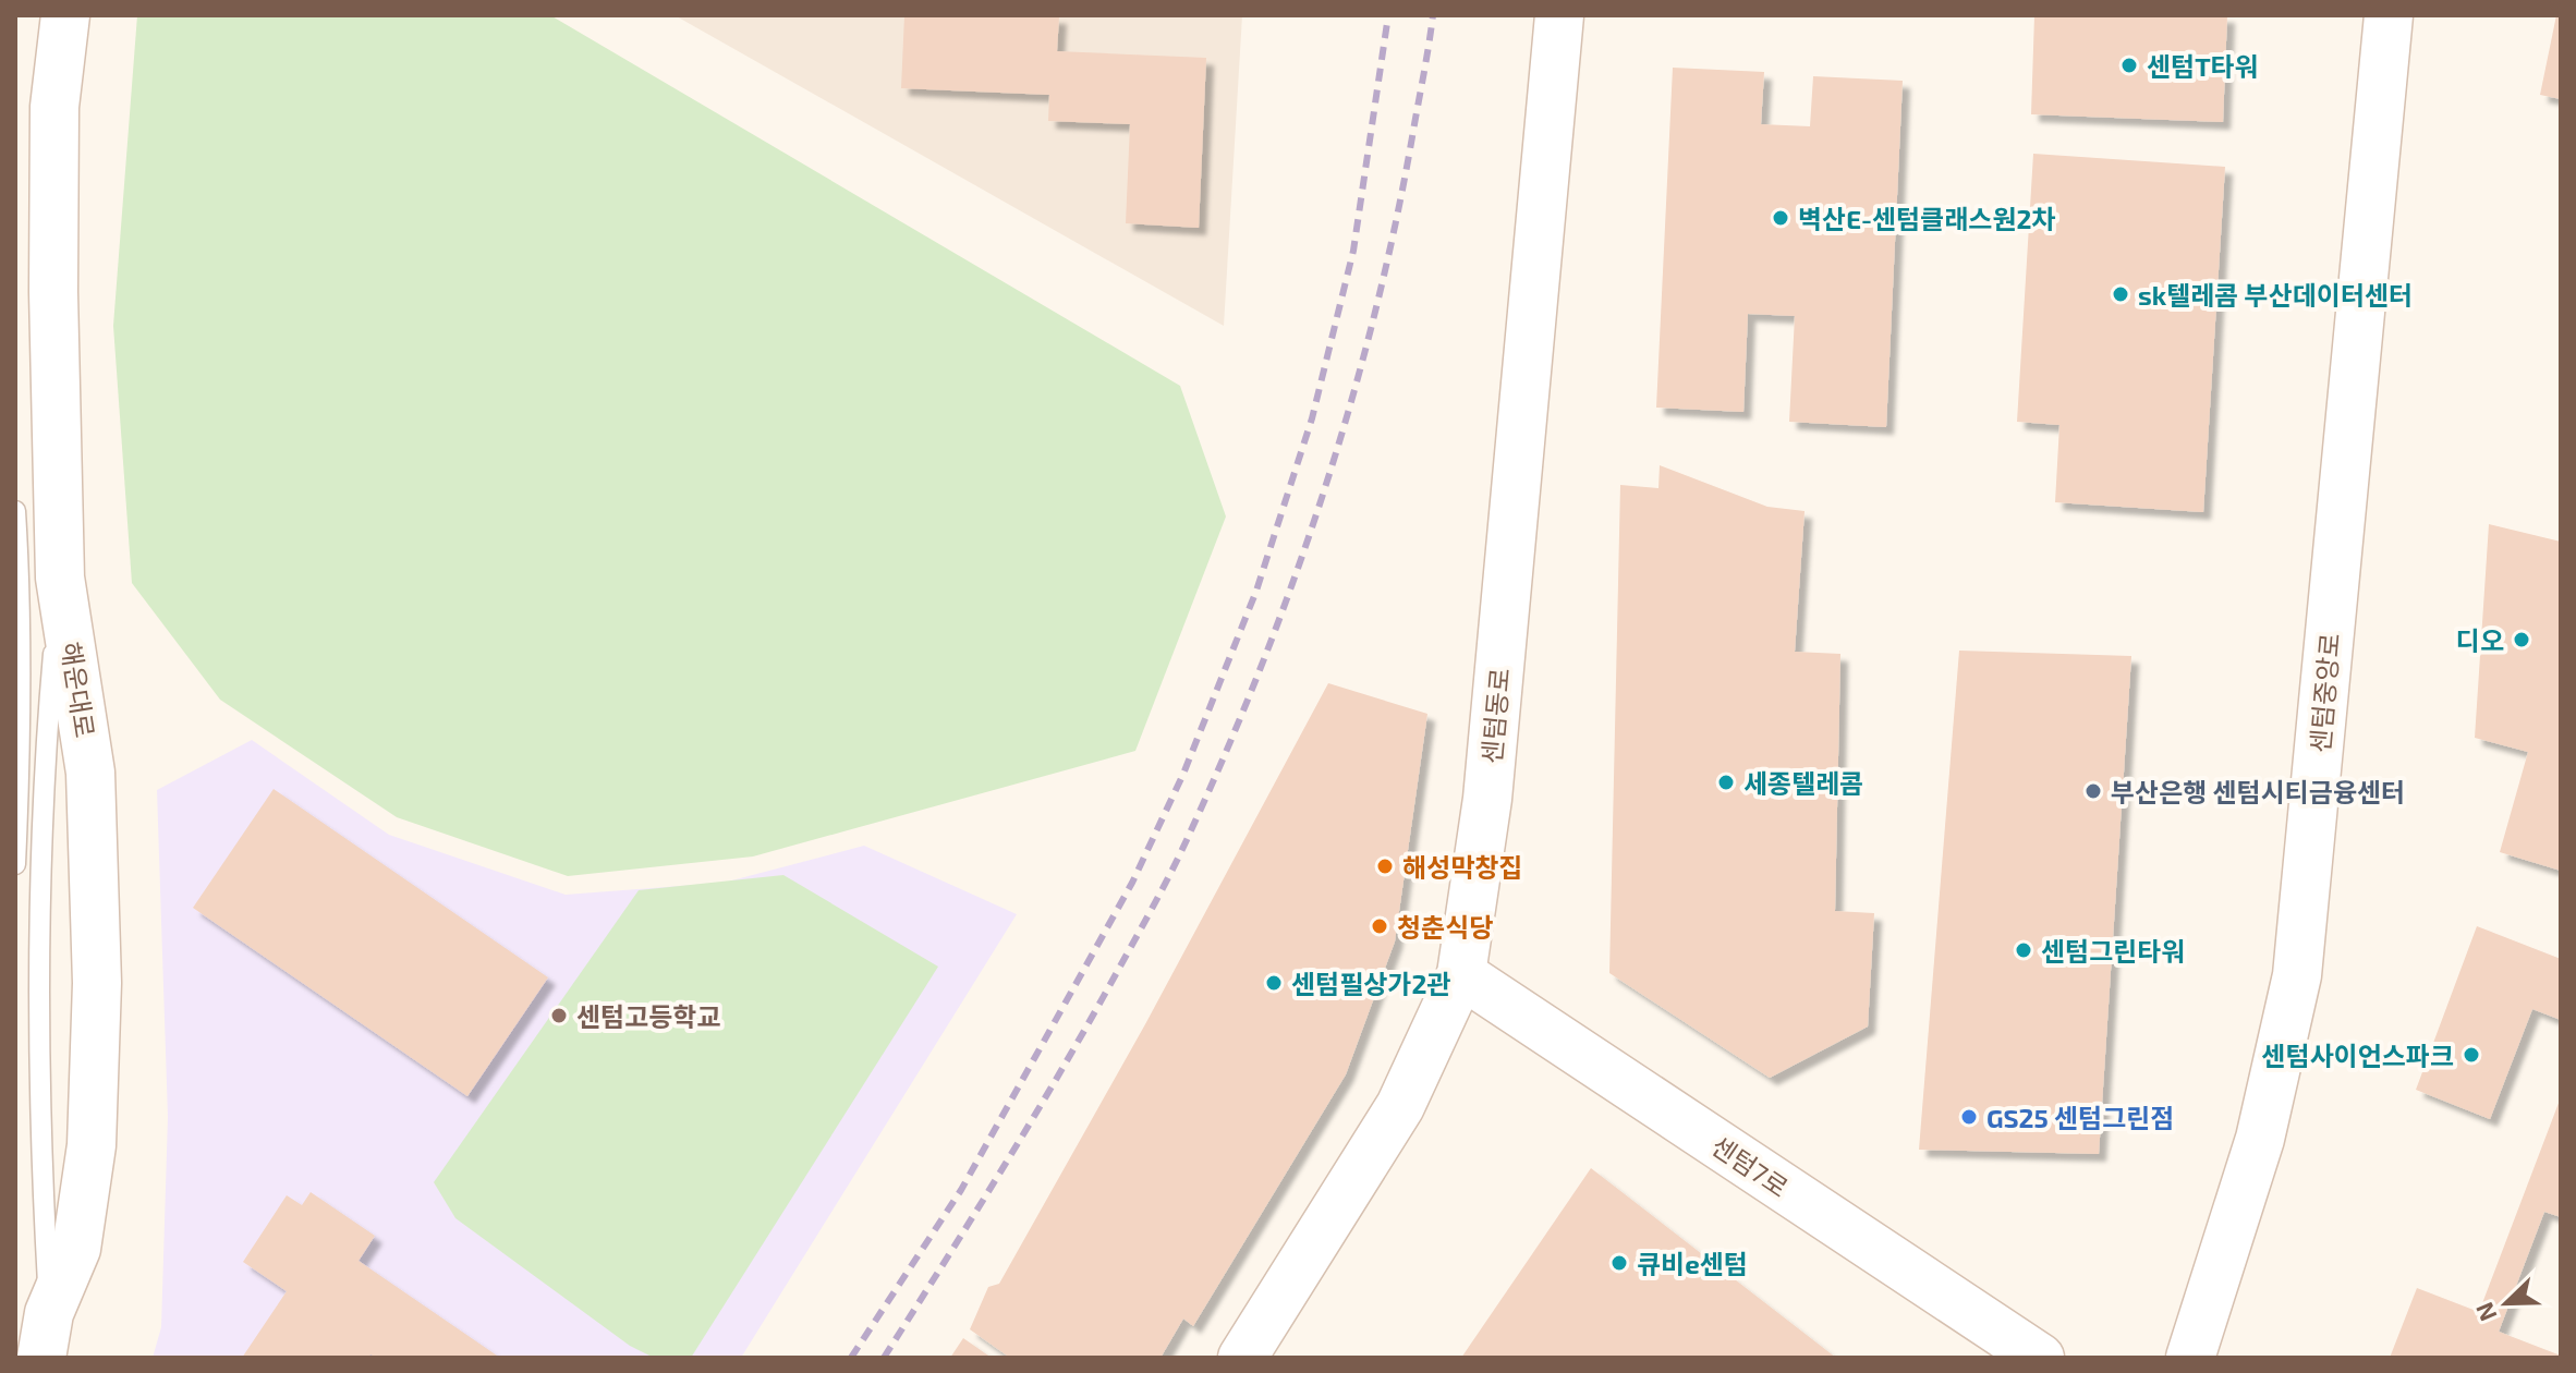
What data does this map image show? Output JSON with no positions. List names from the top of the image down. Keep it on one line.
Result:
{"streets":{"main road":["해운대로","센텀중앙로","센텀동로","센텀7로"]},"crossings":[["센텀동로","센텀7로"]],"places":["센텀T타워","벽산E-센텀클래스원2차","sk텔레콤 부산데이터센터","디오","세종텔레콤","부산은행 센텀시티금융센터","해성막창집","청춘식당","센텀그린타워","센텀필상가2관","센텀고등학교","센텀사이언스파크","GS25 센텀그린점","큐비e센텀"],"north":"bottom left"}
